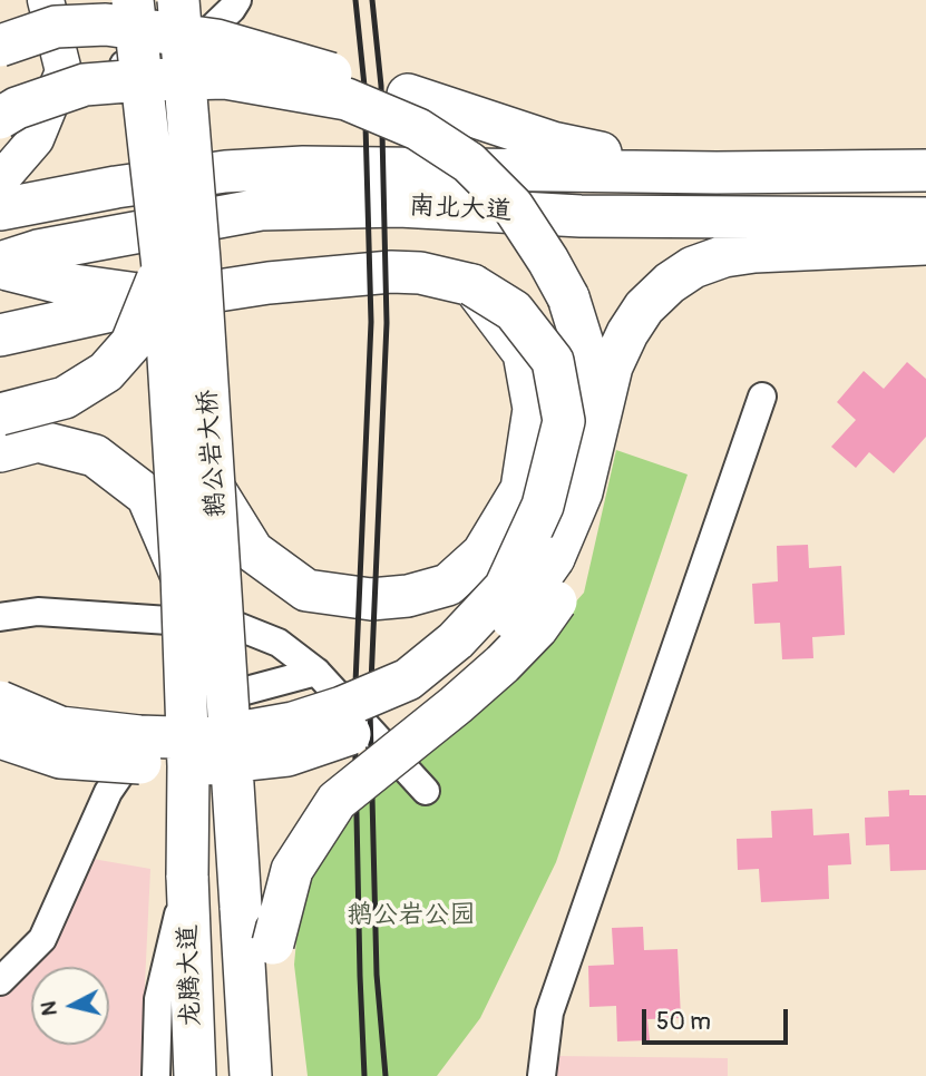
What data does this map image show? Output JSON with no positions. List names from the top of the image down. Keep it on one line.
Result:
{"streets":{"highway":["南北大道","鹅公岩大桥","龙腾大道"]},"crossings":[["鹅公岩大桥","龙腾大道"]],"parks":["鹅公岩公园"],"scale_bar":"50 m","north":"left"}
